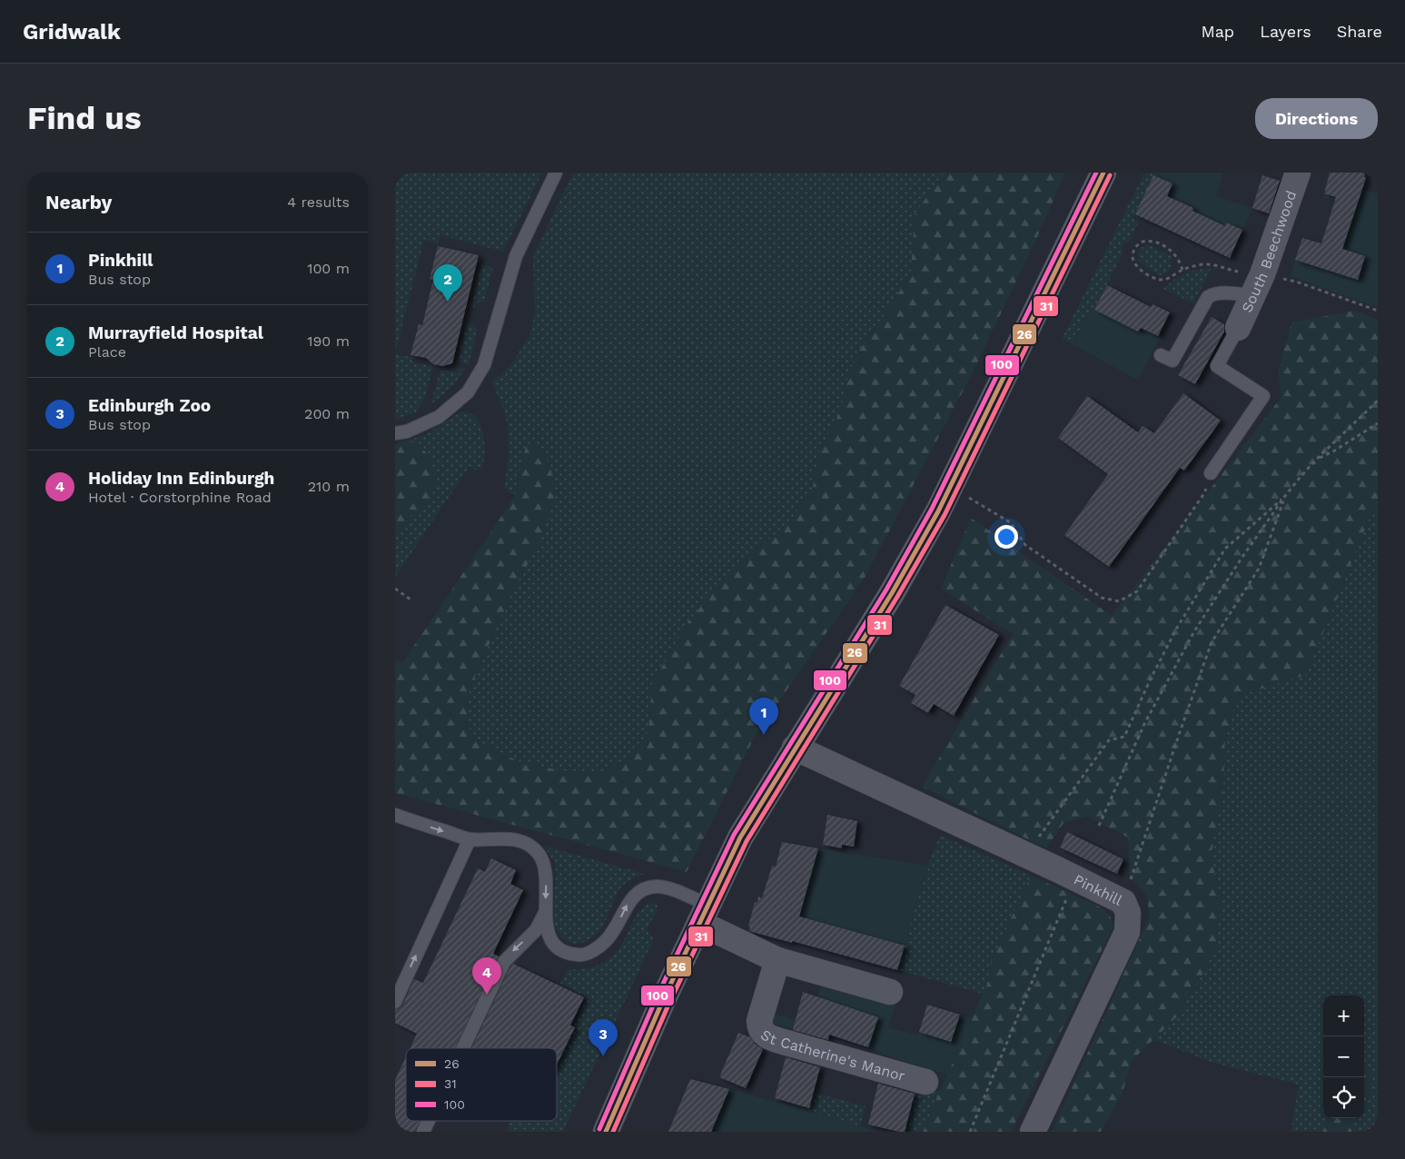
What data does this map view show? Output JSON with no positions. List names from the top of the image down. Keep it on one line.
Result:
{"streets":{"street":["South Beechwood","Pinkhill","St Catherine's Manor"]},"lines":["transit line 26","transit line 100","transit line 31"],"legend":["26","31","100"],"page":{"header":"Gridwalk","nav":["Map","Layers","Share"],"buttons":"Directions","title":"Find us","heading":["Nearby","4 results"],"list":[{"mark":"1","name":"Pinkhill","note":"Bus stop","value":"100 m"},{"mark":"2","name":"Murrayfield Hospital","note":"Place","value":"190 m"},{"mark":"3","name":"Edinburgh Zoo","note":"Bus stop","value":"200 m"},{"mark":"4","name":"Holiday Inn Edinburgh","note":"Hotel · Corstorphine Road","value":"210 m"}],"pins":["2","1","4","3"],"map_buttons":["+","−"]}}
